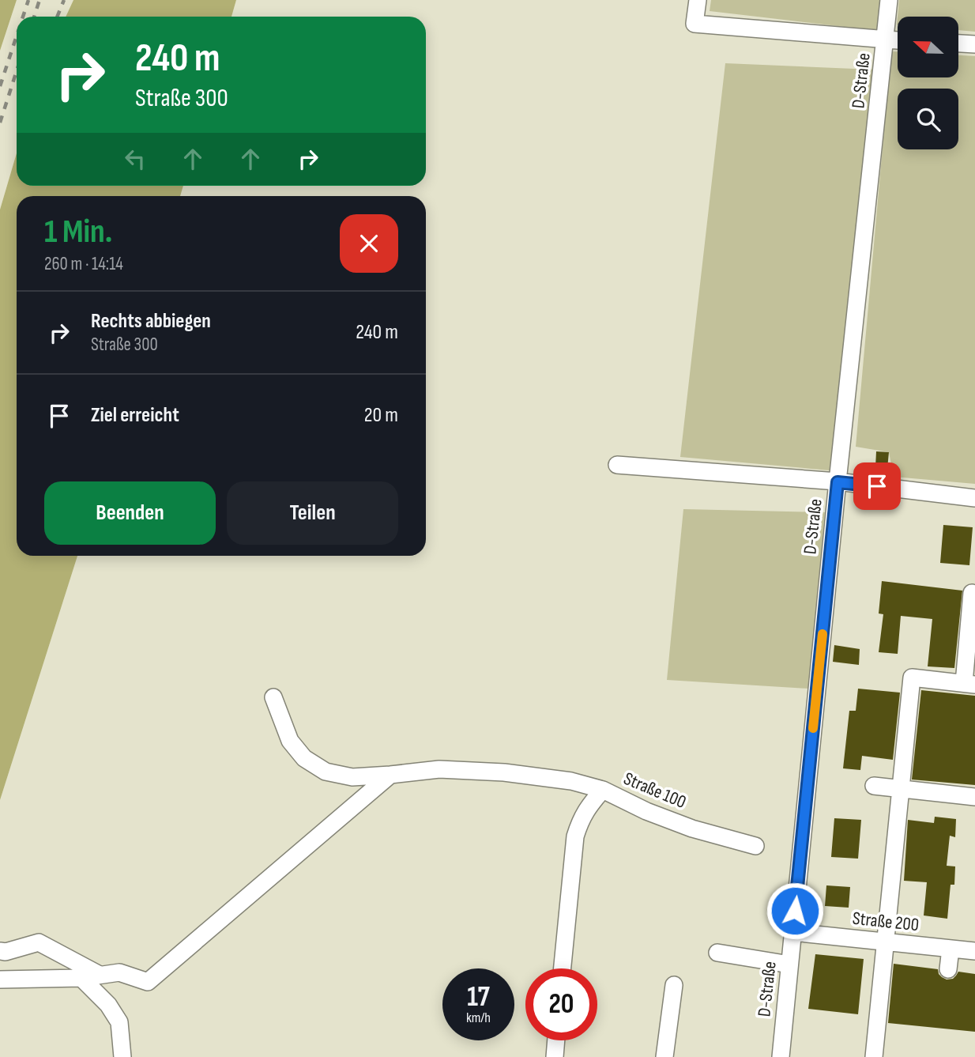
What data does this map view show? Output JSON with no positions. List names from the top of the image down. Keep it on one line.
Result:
{"streets":{"lane":["D-Straße","Straße 100","Straße 200"]},"crossings":[["D-Straße","Straße 200"]],"north":"left","page":{"turn":["240 m","Straße 300"],"heading":["1 Min.","260 m · 14:14"],"list":[{"name":"Rechts abbiegen","note":"Straße 300","value":"240 m"},{"name":"Ziel erreicht","value":"20 m"}],"buttons":["Beenden","Teilen"],"speed":"17 km/h","limit":"20"}}
